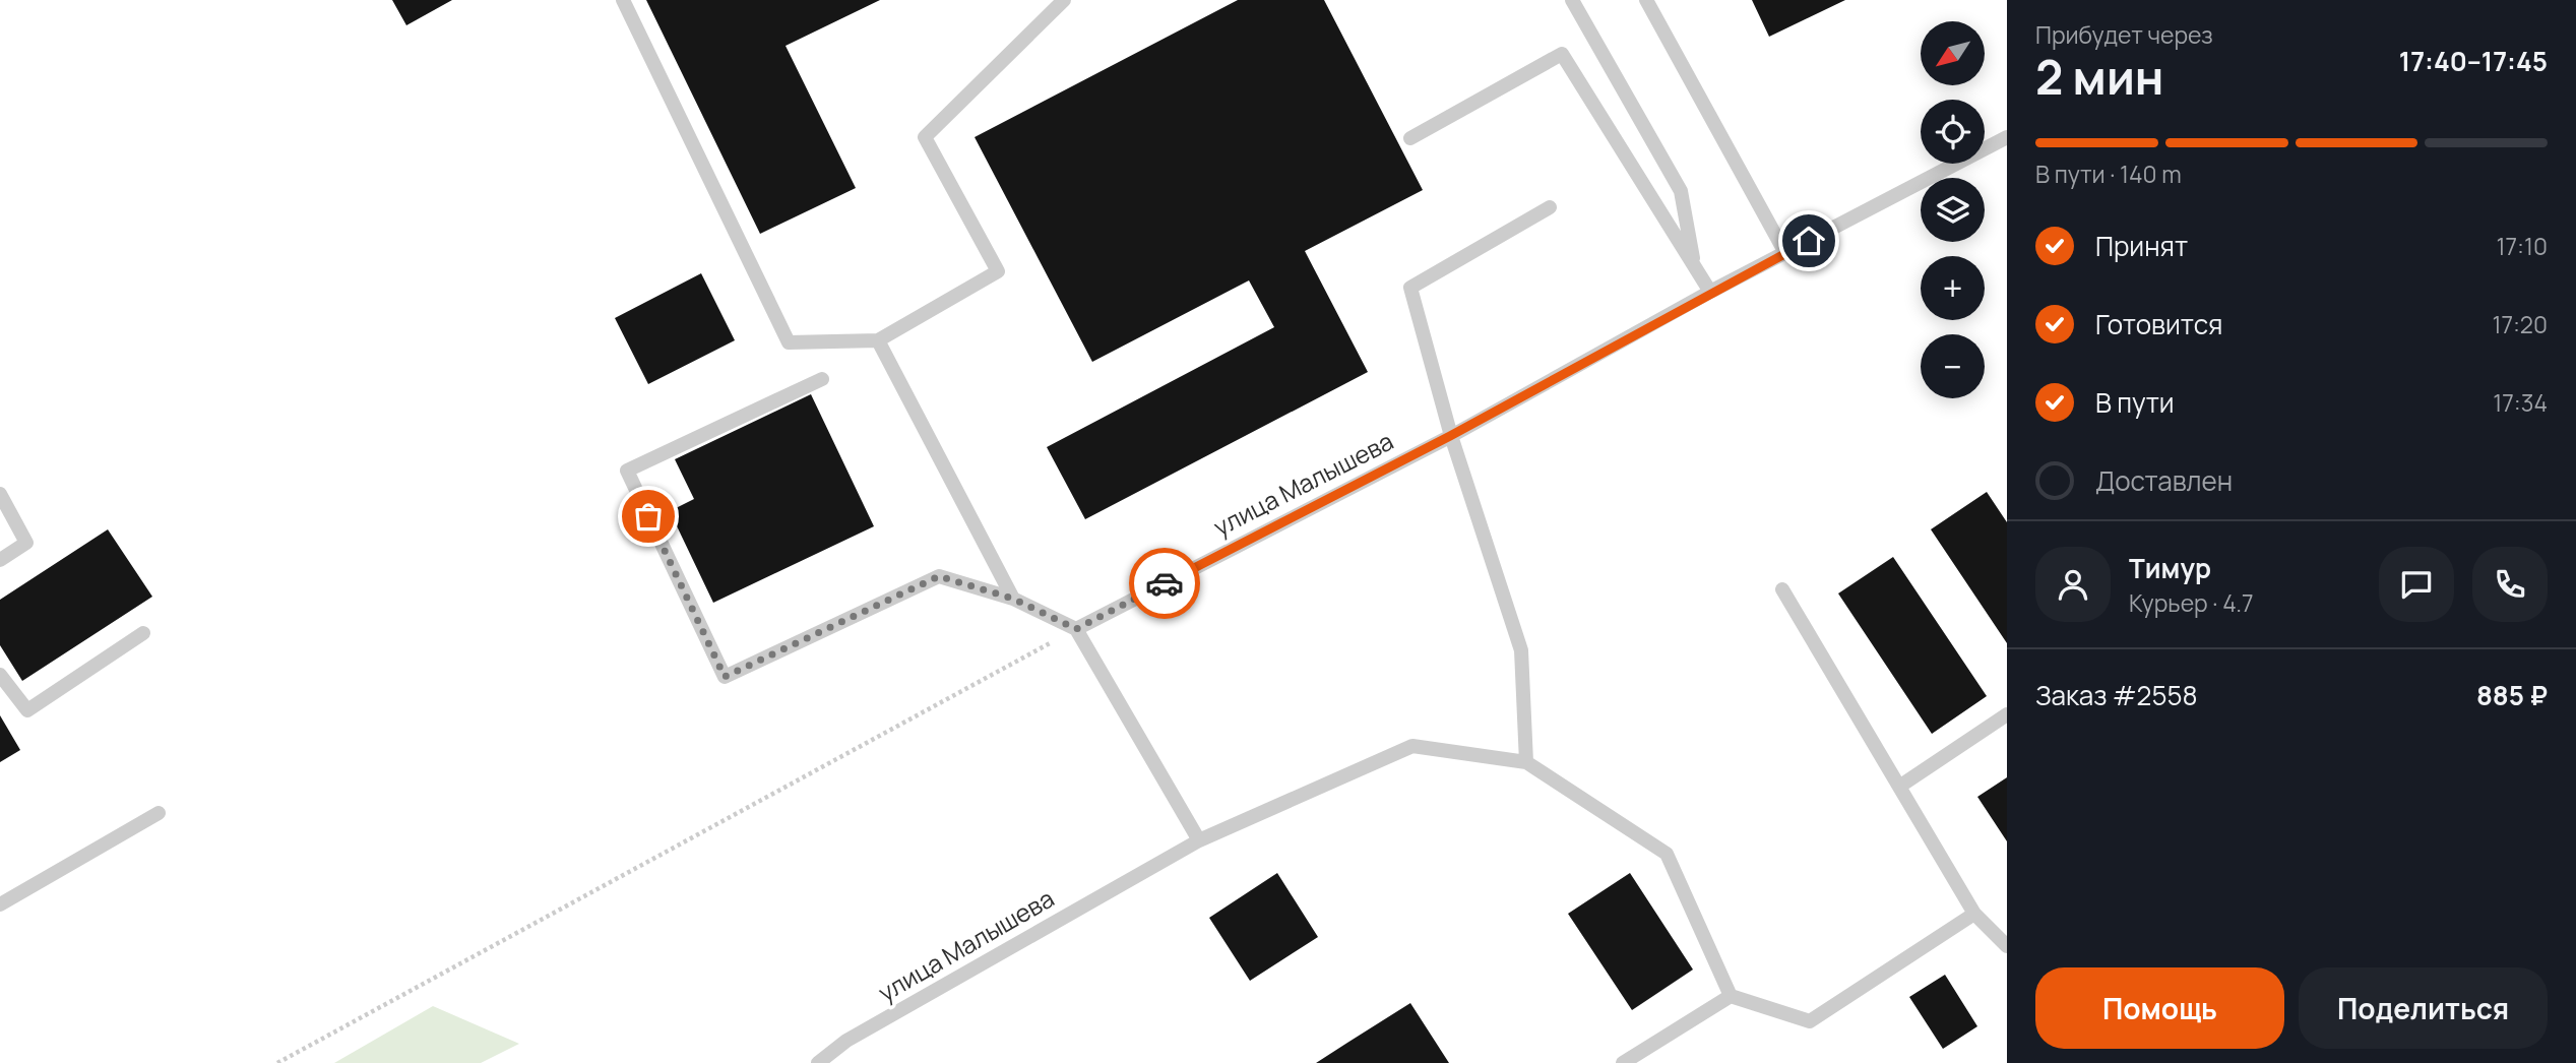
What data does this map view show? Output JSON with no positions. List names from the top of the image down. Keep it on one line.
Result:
{"streets":{"lane":["улица Малышева"]},"north":"bottom left","page":{"heading":["2 мин","Прибудет через","17:40–17:45"],"panel":["Тимур","Курьер · 4.7","Заказ #2558","885 ₽"],"map_buttons":["+","−"],"bar":"В пути · 140 m","list":[["Принят","17:10"],["Готовится","17:20"],["В пути","17:34"],"Доставлен"],"buttons":["Помощь","Поделиться"]}}
